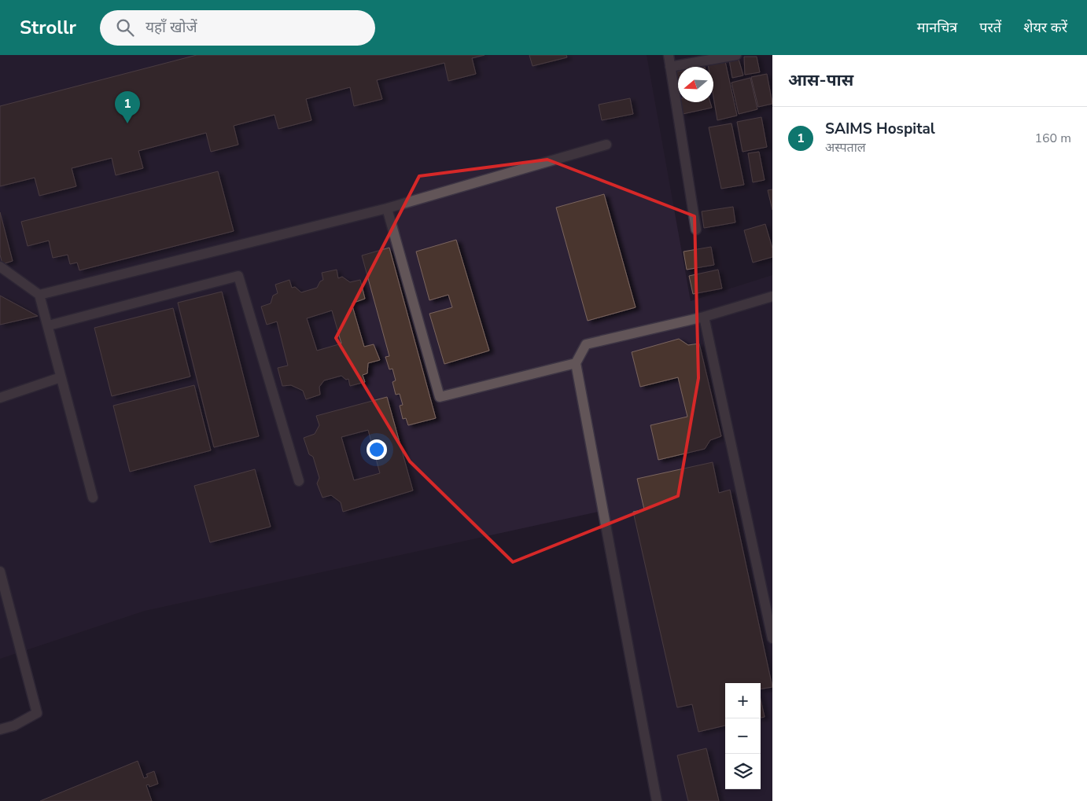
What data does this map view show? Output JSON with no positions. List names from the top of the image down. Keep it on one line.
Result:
{"north":"left","page":{"header":"Strollr","search":"यहाँ खोजें","nav":["मानचित्र","परतें","शेयर करें"],"heading":"आस-पास","pins":"1","list":[{"mark":"1","name":"SAIMS Hospital","note":"अस्पताल","value":"160 m"}],"map_buttons":["+","−"]}}
